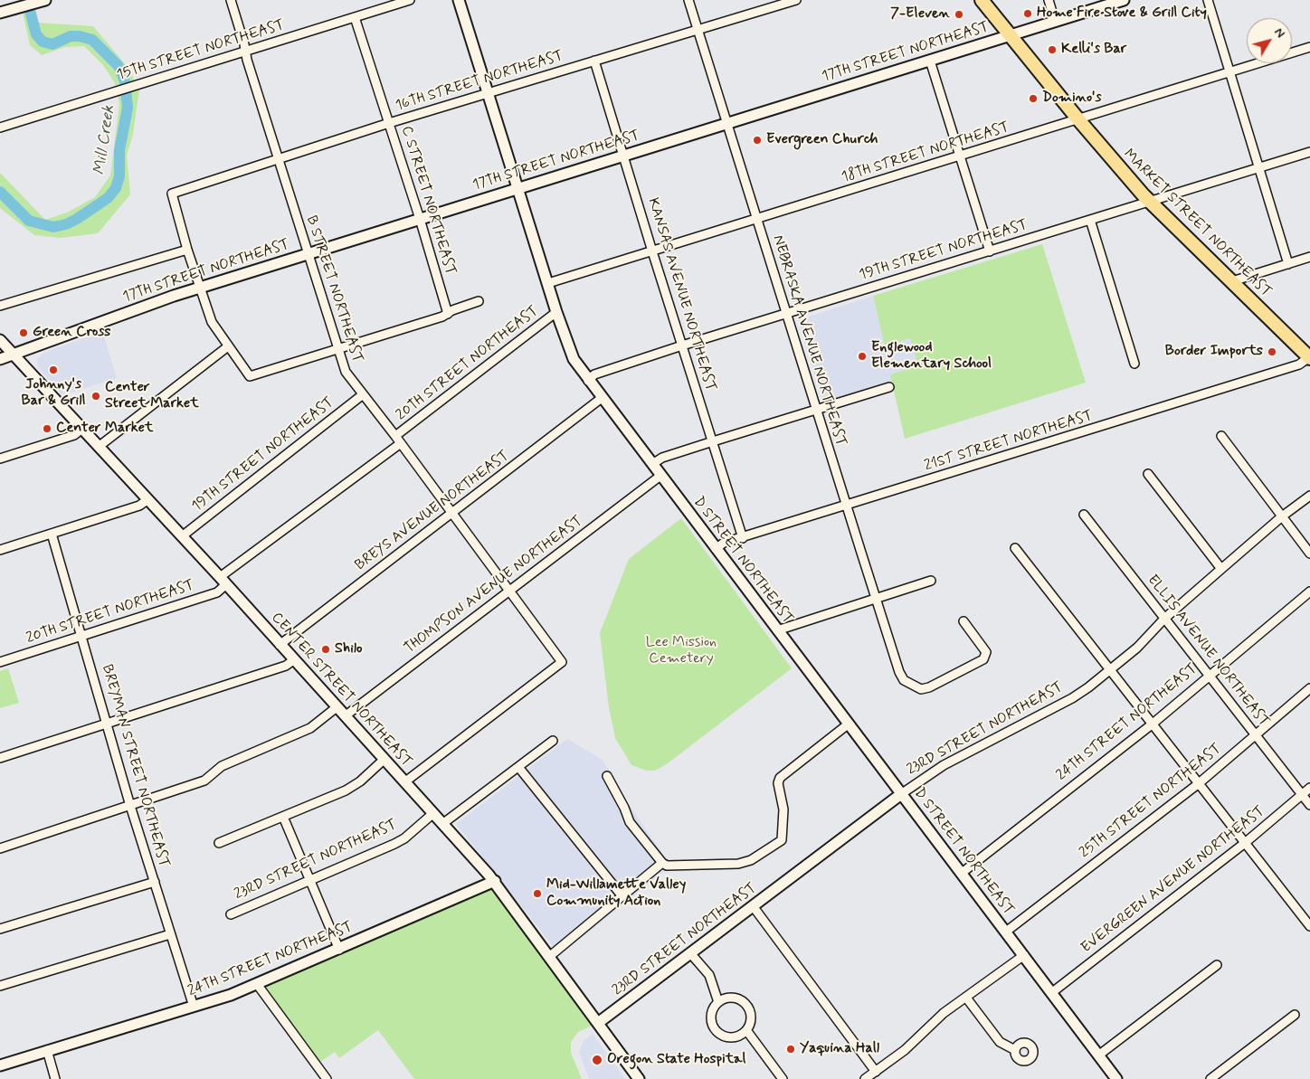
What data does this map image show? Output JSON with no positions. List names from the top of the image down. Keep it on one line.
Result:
{"streets":{"main road":["MARKET STREET NORTHEAST"],"street":["15TH STREET NORTHEAST","17TH STREET NORTHEAST","16TH STREET NORTHEAST","18TH STREET NORTHEAST","C STREET NORTHEAST","19TH STREET NORTHEAST","B STREET NORTHEAST","KANSAS AVENUE NORTHEAST","NEBRASKA AVENUE NORTHEAST","20TH STREET NORTHEAST","21ST STREET NORTHEAST","BREYS AVENUE NORTHEAST","D STREET NORTHEAST","THOMPSON AVENUE NORTHEAST","ELLIS AVENUE NORTHEAST","CENTER STREET NORTHEAST","24TH STREET NORTHEAST","23RD STREET NORTHEAST","BREYMAN STREET NORTHEAST","25TH STREET NORTHEAST","EVERGREEN AVENUE NORTHEAST"]},"crossings":[["15TH STREET NORTHEAST","C STREET NORTHEAST"],["15TH STREET NORTHEAST","B STREET NORTHEAST"],["17TH STREET NORTHEAST","C STREET NORTHEAST"],["17TH STREET NORTHEAST","MARKET STREET NORTHEAST"],["17TH STREET NORTHEAST","B STREET NORTHEAST"],["17TH STREET NORTHEAST","KANSAS AVENUE NORTHEAST"],["17TH STREET NORTHEAST","NEBRASKA AVENUE NORTHEAST"],["17TH STREET NORTHEAST","D STREET NORTHEAST"],["17TH STREET NORTHEAST","CENTER STREET NORTHEAST"],["16TH STREET NORTHEAST","C STREET NORTHEAST"],["16TH STREET NORTHEAST","B STREET NORTHEAST"],["16TH STREET NORTHEAST","KANSAS AVENUE NORTHEAST"],["16TH STREET NORTHEAST","NEBRASKA AVENUE NORTHEAST"],["16TH STREET NORTHEAST","D STREET NORTHEAST"],["18TH STREET NORTHEAST","MARKET STREET NORTHEAST"],["18TH STREET NORTHEAST","KANSAS AVENUE NORTHEAST"],["18TH STREET NORTHEAST","NEBRASKA AVENUE NORTHEAST"],["18TH STREET NORTHEAST","D STREET NORTHEAST"],["MARKET STREET NORTHEAST","19TH STREET NORTHEAST"],["MARKET STREET NORTHEAST","21ST STREET NORTHEAST"],["19TH STREET NORTHEAST","B STREET NORTHEAST"],["19TH STREET NORTHEAST","KANSAS AVENUE NORTHEAST"],["19TH STREET NORTHEAST","NEBRASKA AVENUE NORTHEAST"],["19TH STREET NORTHEAST","D STREET NORTHEAST"],["19TH STREET NORTHEAST","CENTER STREET NORTHEAST"],["B STREET NORTHEAST","20TH STREET NORTHEAST"],["B STREET NORTHEAST","BREYS AVENUE NORTHEAST"],["B STREET NORTHEAST","THOMPSON AVENUE NORTHEAST"],["B STREET NORTHEAST","CENTER STREET NORTHEAST"],["KANSAS AVENUE NORTHEAST","21ST STREET NORTHEAST"],["NEBRASKA AVENUE NORTHEAST","21ST STREET NORTHEAST"],["20TH STREET NORTHEAST","D STREET NORTHEAST"],["20TH STREET NORTHEAST","CENTER STREET NORTHEAST"],["20TH STREET NORTHEAST","BREYMAN STREET NORTHEAST"],["21ST STREET NORTHEAST","D STREET NORTHEAST"],["BREYS AVENUE NORTHEAST","D STREET NORTHEAST"],["BREYS AVENUE NORTHEAST","CENTER STREET NORTHEAST"],["D STREET NORTHEAST","THOMPSON AVENUE NORTHEAST"],["D STREET NORTHEAST","24TH STREET NORTHEAST"],["D STREET NORTHEAST","23RD STREET NORTHEAST"],["D STREET NORTHEAST","25TH STREET NORTHEAST"],["D STREET NORTHEAST","EVERGREEN AVENUE NORTHEAST"],["THOMPSON AVENUE NORTHEAST","CENTER STREET NORTHEAST"],["ELLIS AVENUE NORTHEAST","24TH STREET NORTHEAST"],["ELLIS AVENUE NORTHEAST","23RD STREET NORTHEAST"],["ELLIS AVENUE NORTHEAST","25TH STREET NORTHEAST"],["ELLIS AVENUE NORTHEAST","EVERGREEN AVENUE NORTHEAST"],["CENTER STREET NORTHEAST","24TH STREET NORTHEAST"],["CENTER STREET NORTHEAST","23RD STREET NORTHEAST"],["24TH STREET NORTHEAST","BREYMAN STREET NORTHEAST"]],"water":["Mill Creek"],"parks":["Lee Mission Cemetery"],"places":["Home Fire Stove & Grill City","7-Eleven","Kelli's Bar","Domino's","Evergreen Church","Green Cross","Border Imports","Englewood Elementary School","Johnny's Bar & Grill","Center Street Market","Center Market","Shilo","Mid-Willamette Valley Community Action","Yaquina Hall","Oregon State Hospital"],"north":"top right"}
